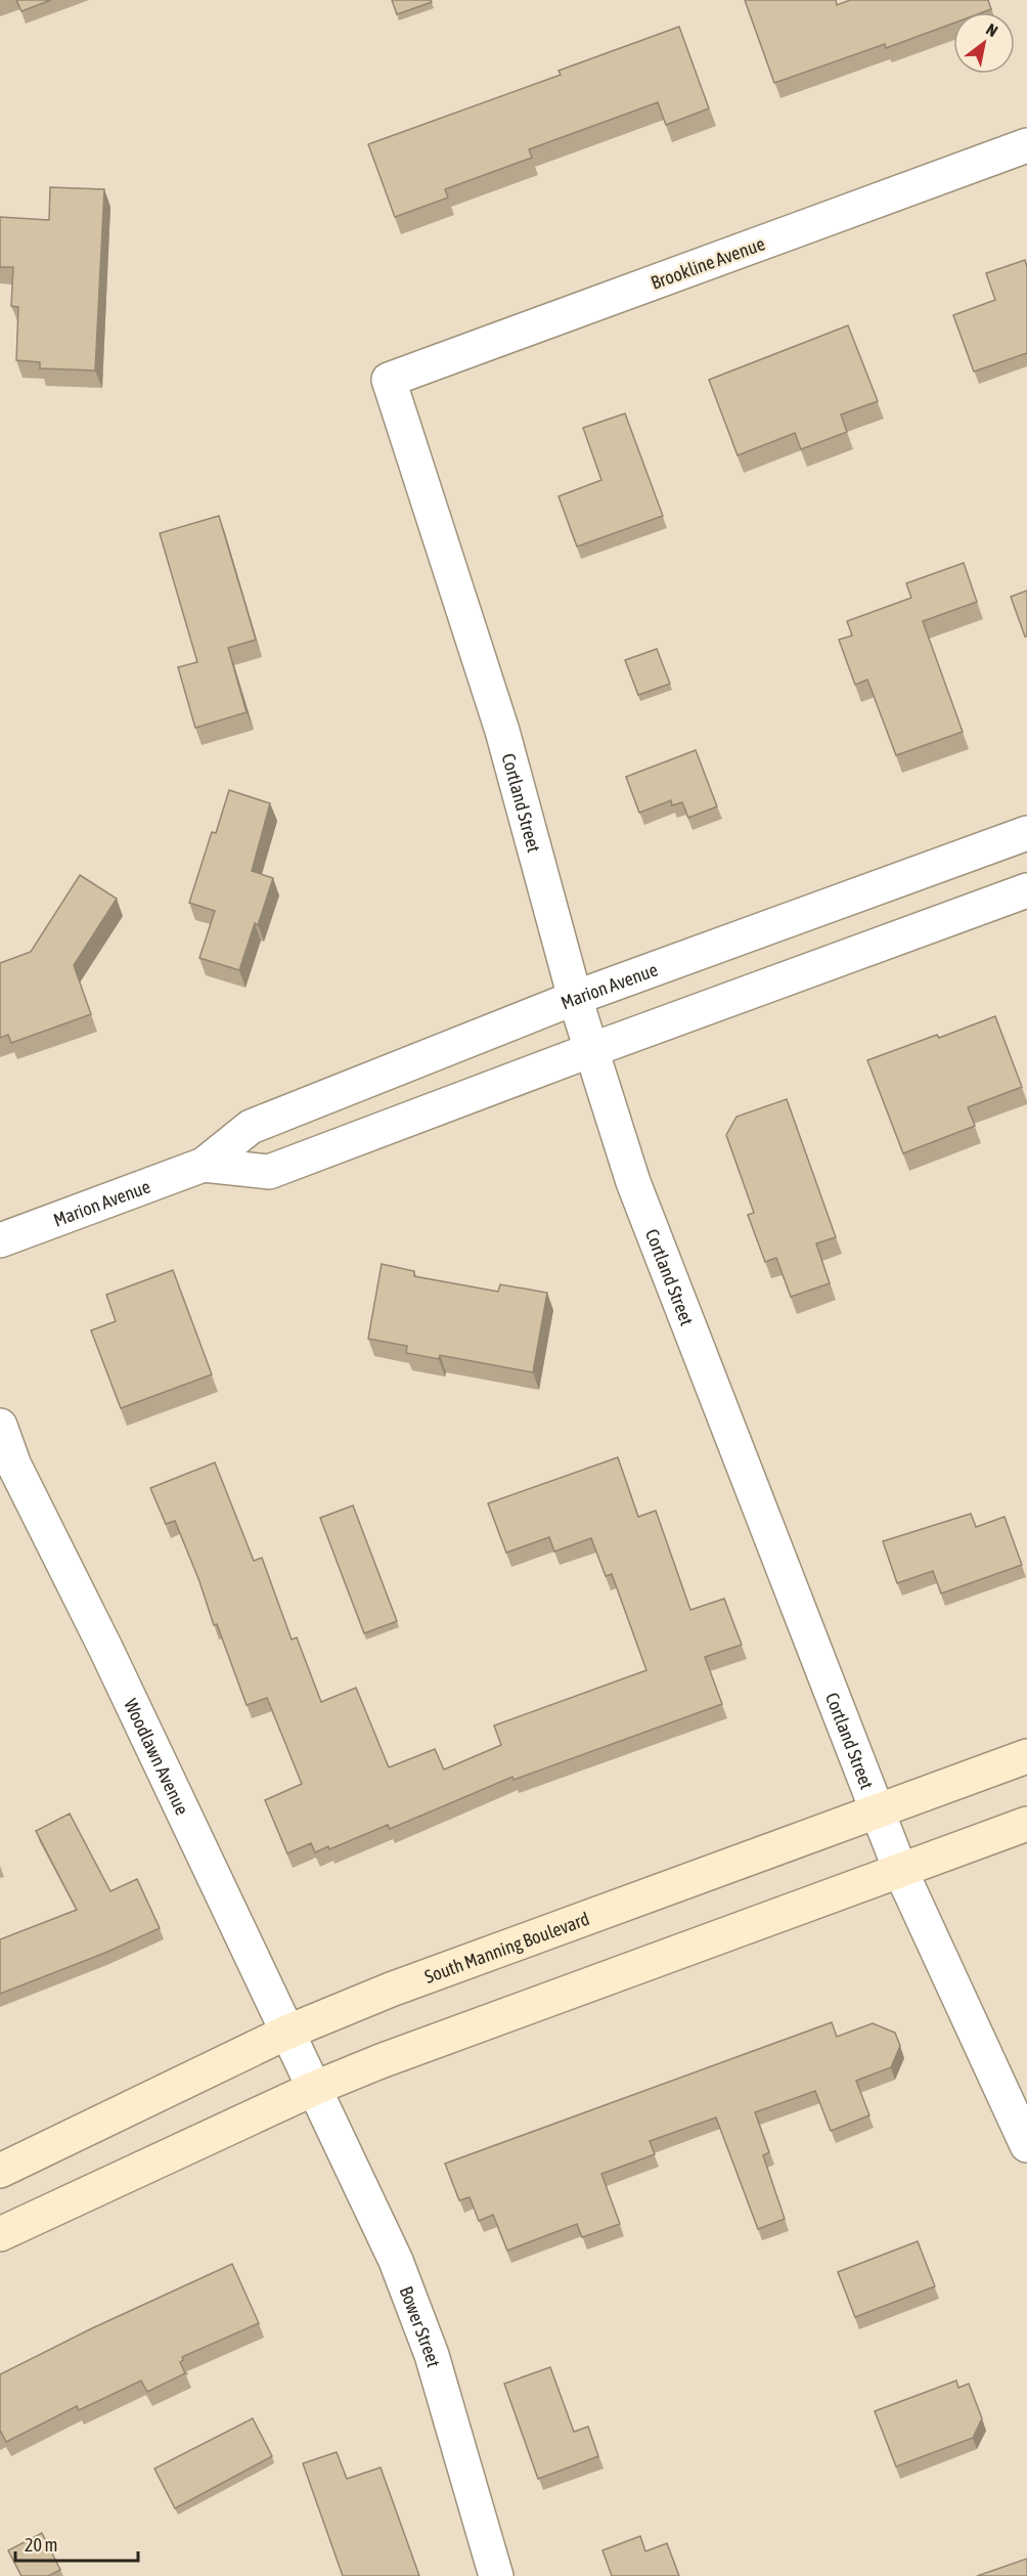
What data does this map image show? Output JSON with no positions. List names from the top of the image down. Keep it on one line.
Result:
{"streets":{"street":["Brookline Avenue","Cortland Street","Marion Avenue","Woodlawn Avenue","South Manning Boulevard","Bower Street"]},"crossings":[["Brookline Avenue","Cortland Street"],["Cortland Street","Marion Avenue"],["Cortland Street","South Manning Boulevard"],["Woodlawn Avenue","South Manning Boulevard"],["Woodlawn Avenue","Bower Street"]],"scale_bar":"20 m","north":"top right"}
